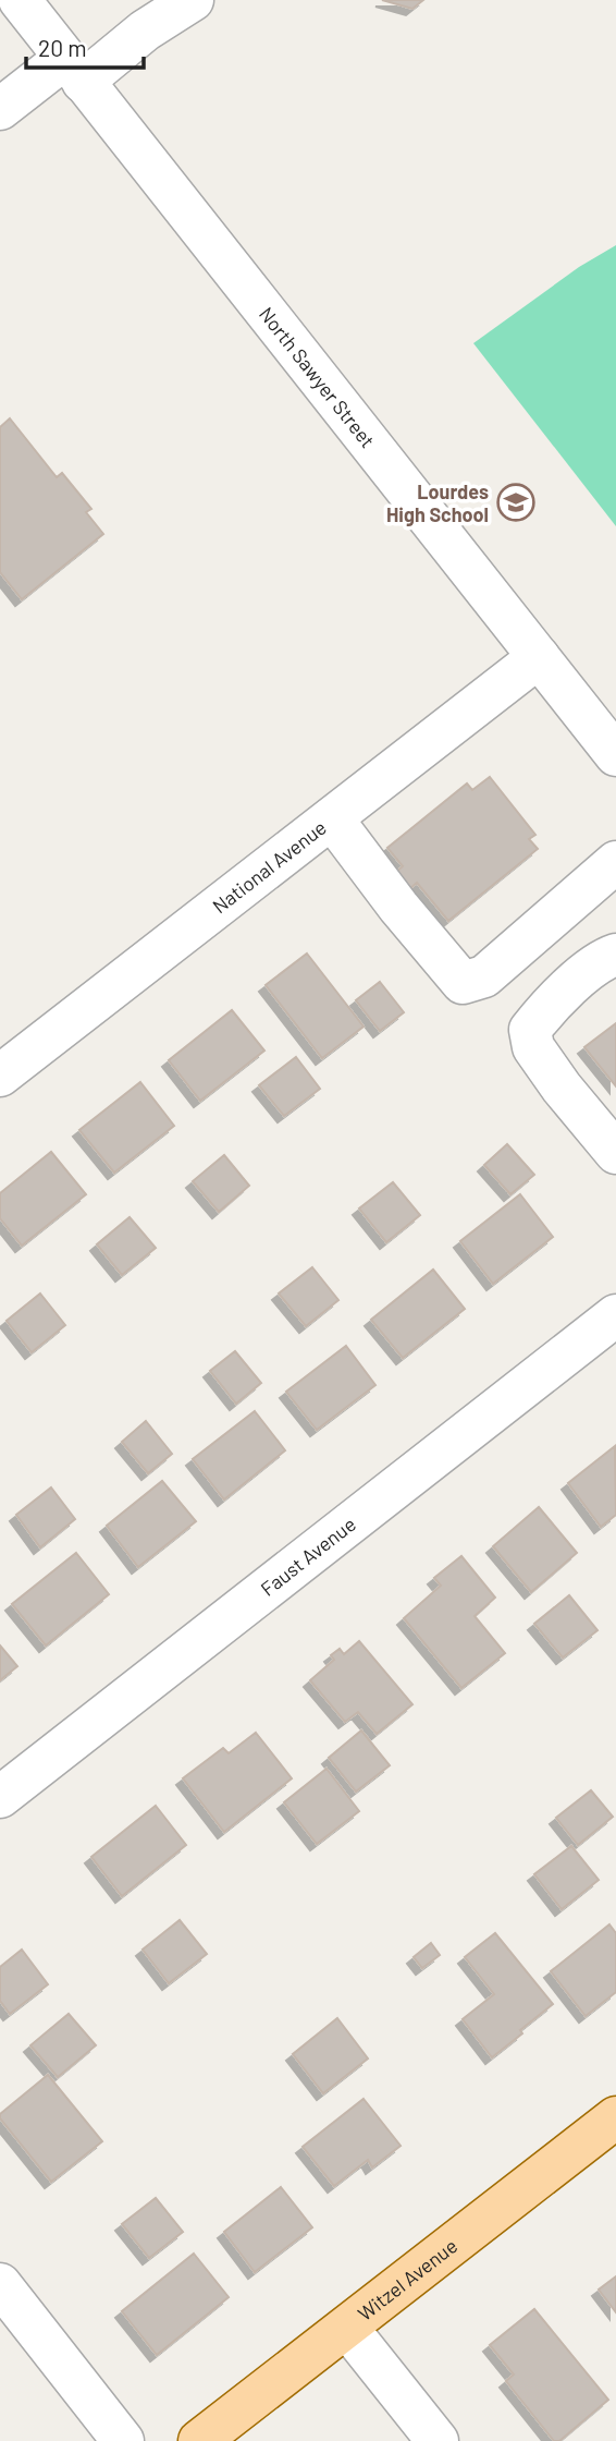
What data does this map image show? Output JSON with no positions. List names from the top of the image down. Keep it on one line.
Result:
{"streets":{"main road":["Witzel Avenue"],"street":["North Sawyer Street","National Avenue","Faust Avenue"]},"crossings":[["North Sawyer Street","National Avenue"]],"places":{"school or university":["Lourdes High School"]},"scale_bar":"20 m"}
